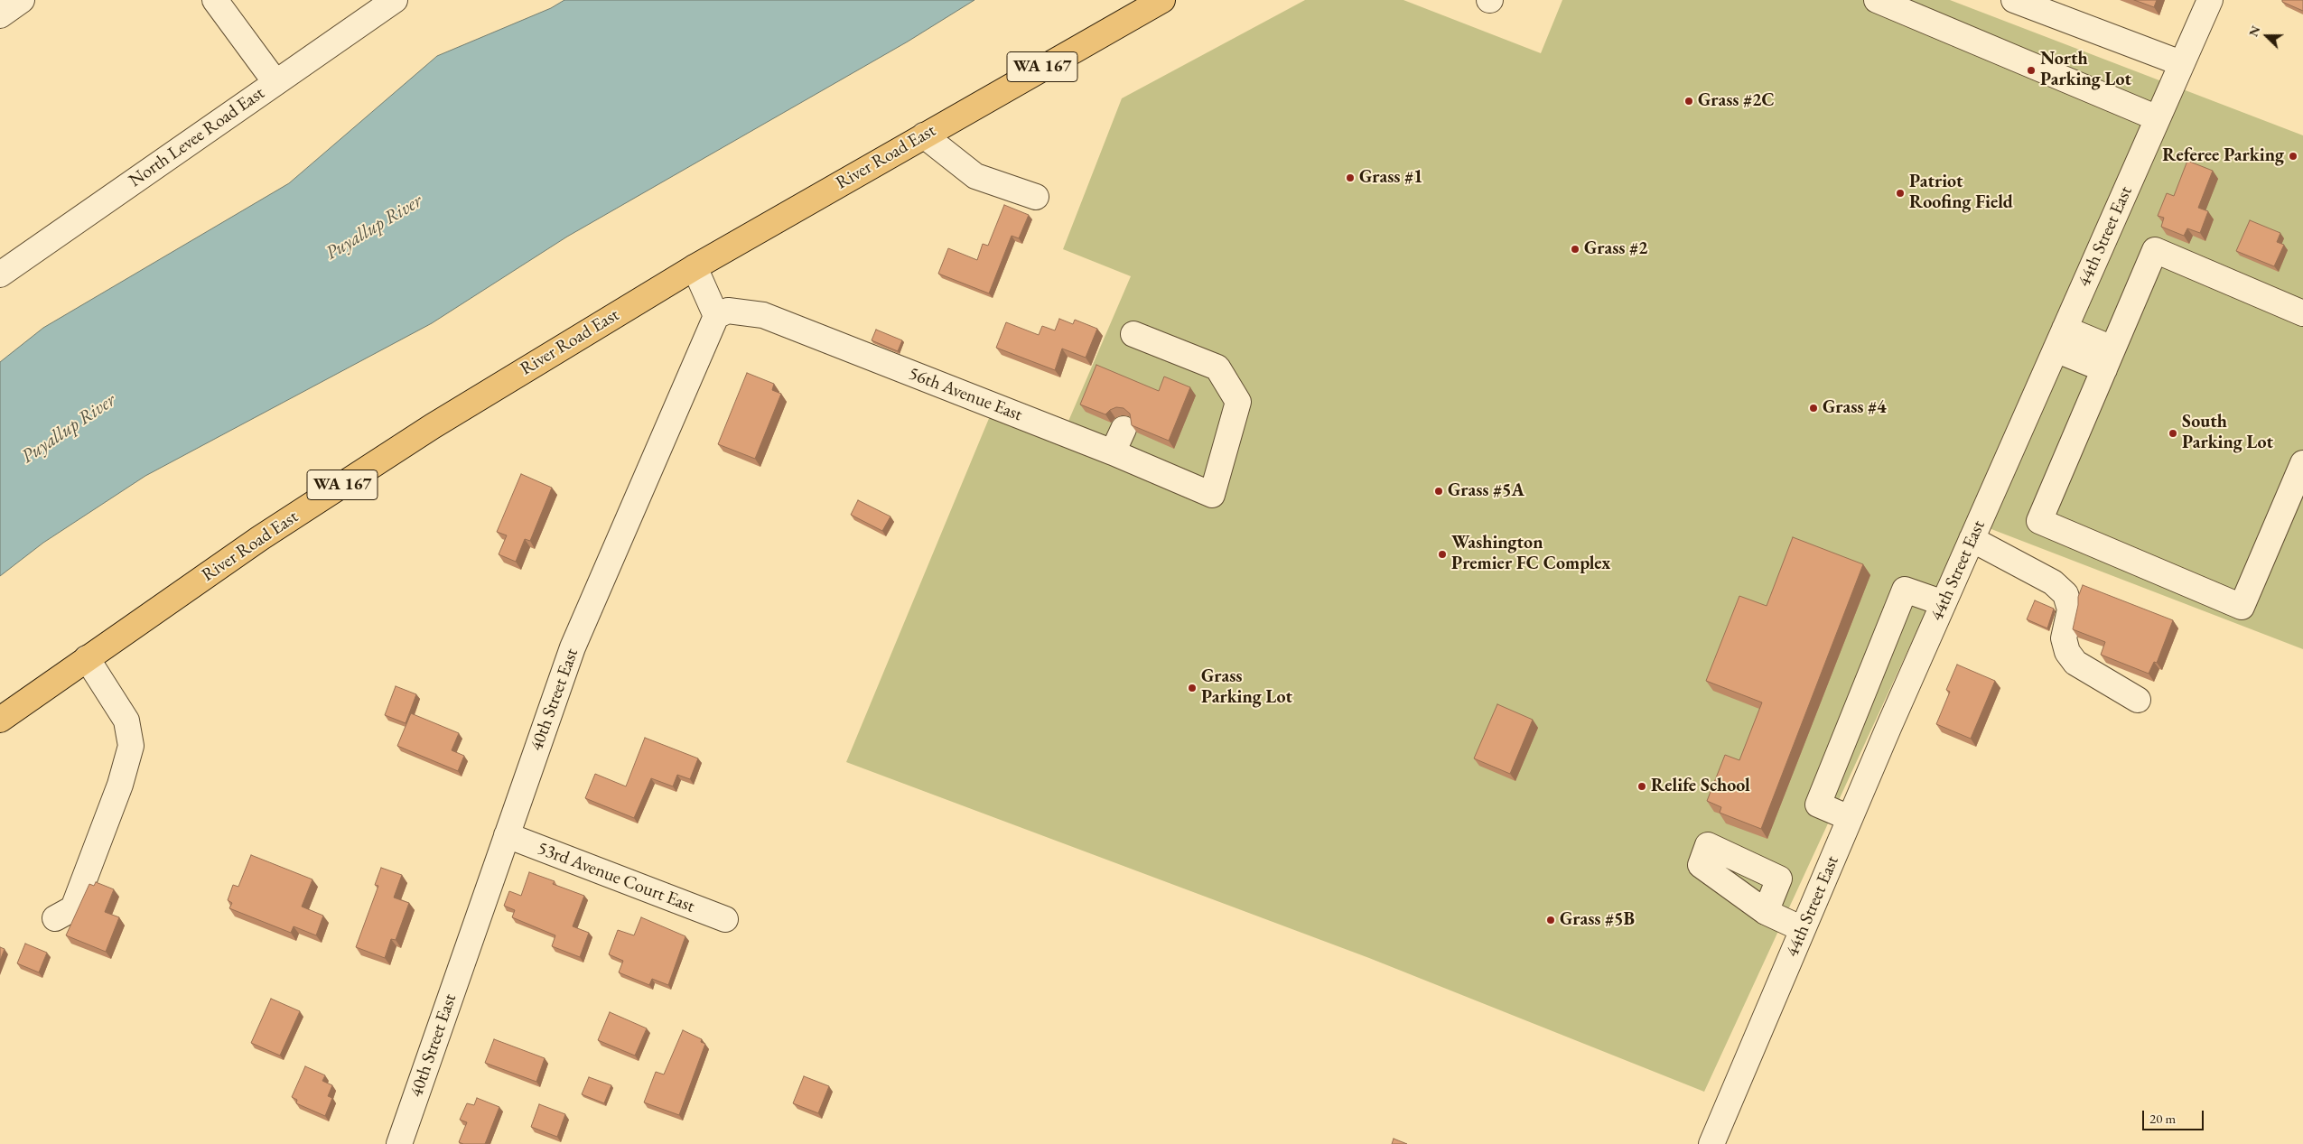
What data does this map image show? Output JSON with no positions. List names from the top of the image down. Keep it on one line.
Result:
{"streets":{"main road":["WA 167","River Road East"],"street":["North Levee Road East","44th Street East","56th Avenue East","40th Street East","53rd Avenue Court East"]},"crossings":[["56th Avenue East","40th Street East"],["40th Street East","53rd Avenue Court East"]],"water":["Puyallup River"],"places":["North Parking Lot","Grass #2C","Referee Parking","Grass #1","Patriot Roofing Field","Grass #2","Grass #4","South Parking Lot","Grass #5A","Washington Premier FC Complex","Grass Parking Lot","Relife School","Grass #5B"],"scale_bar":"20 m","north":"left"}
